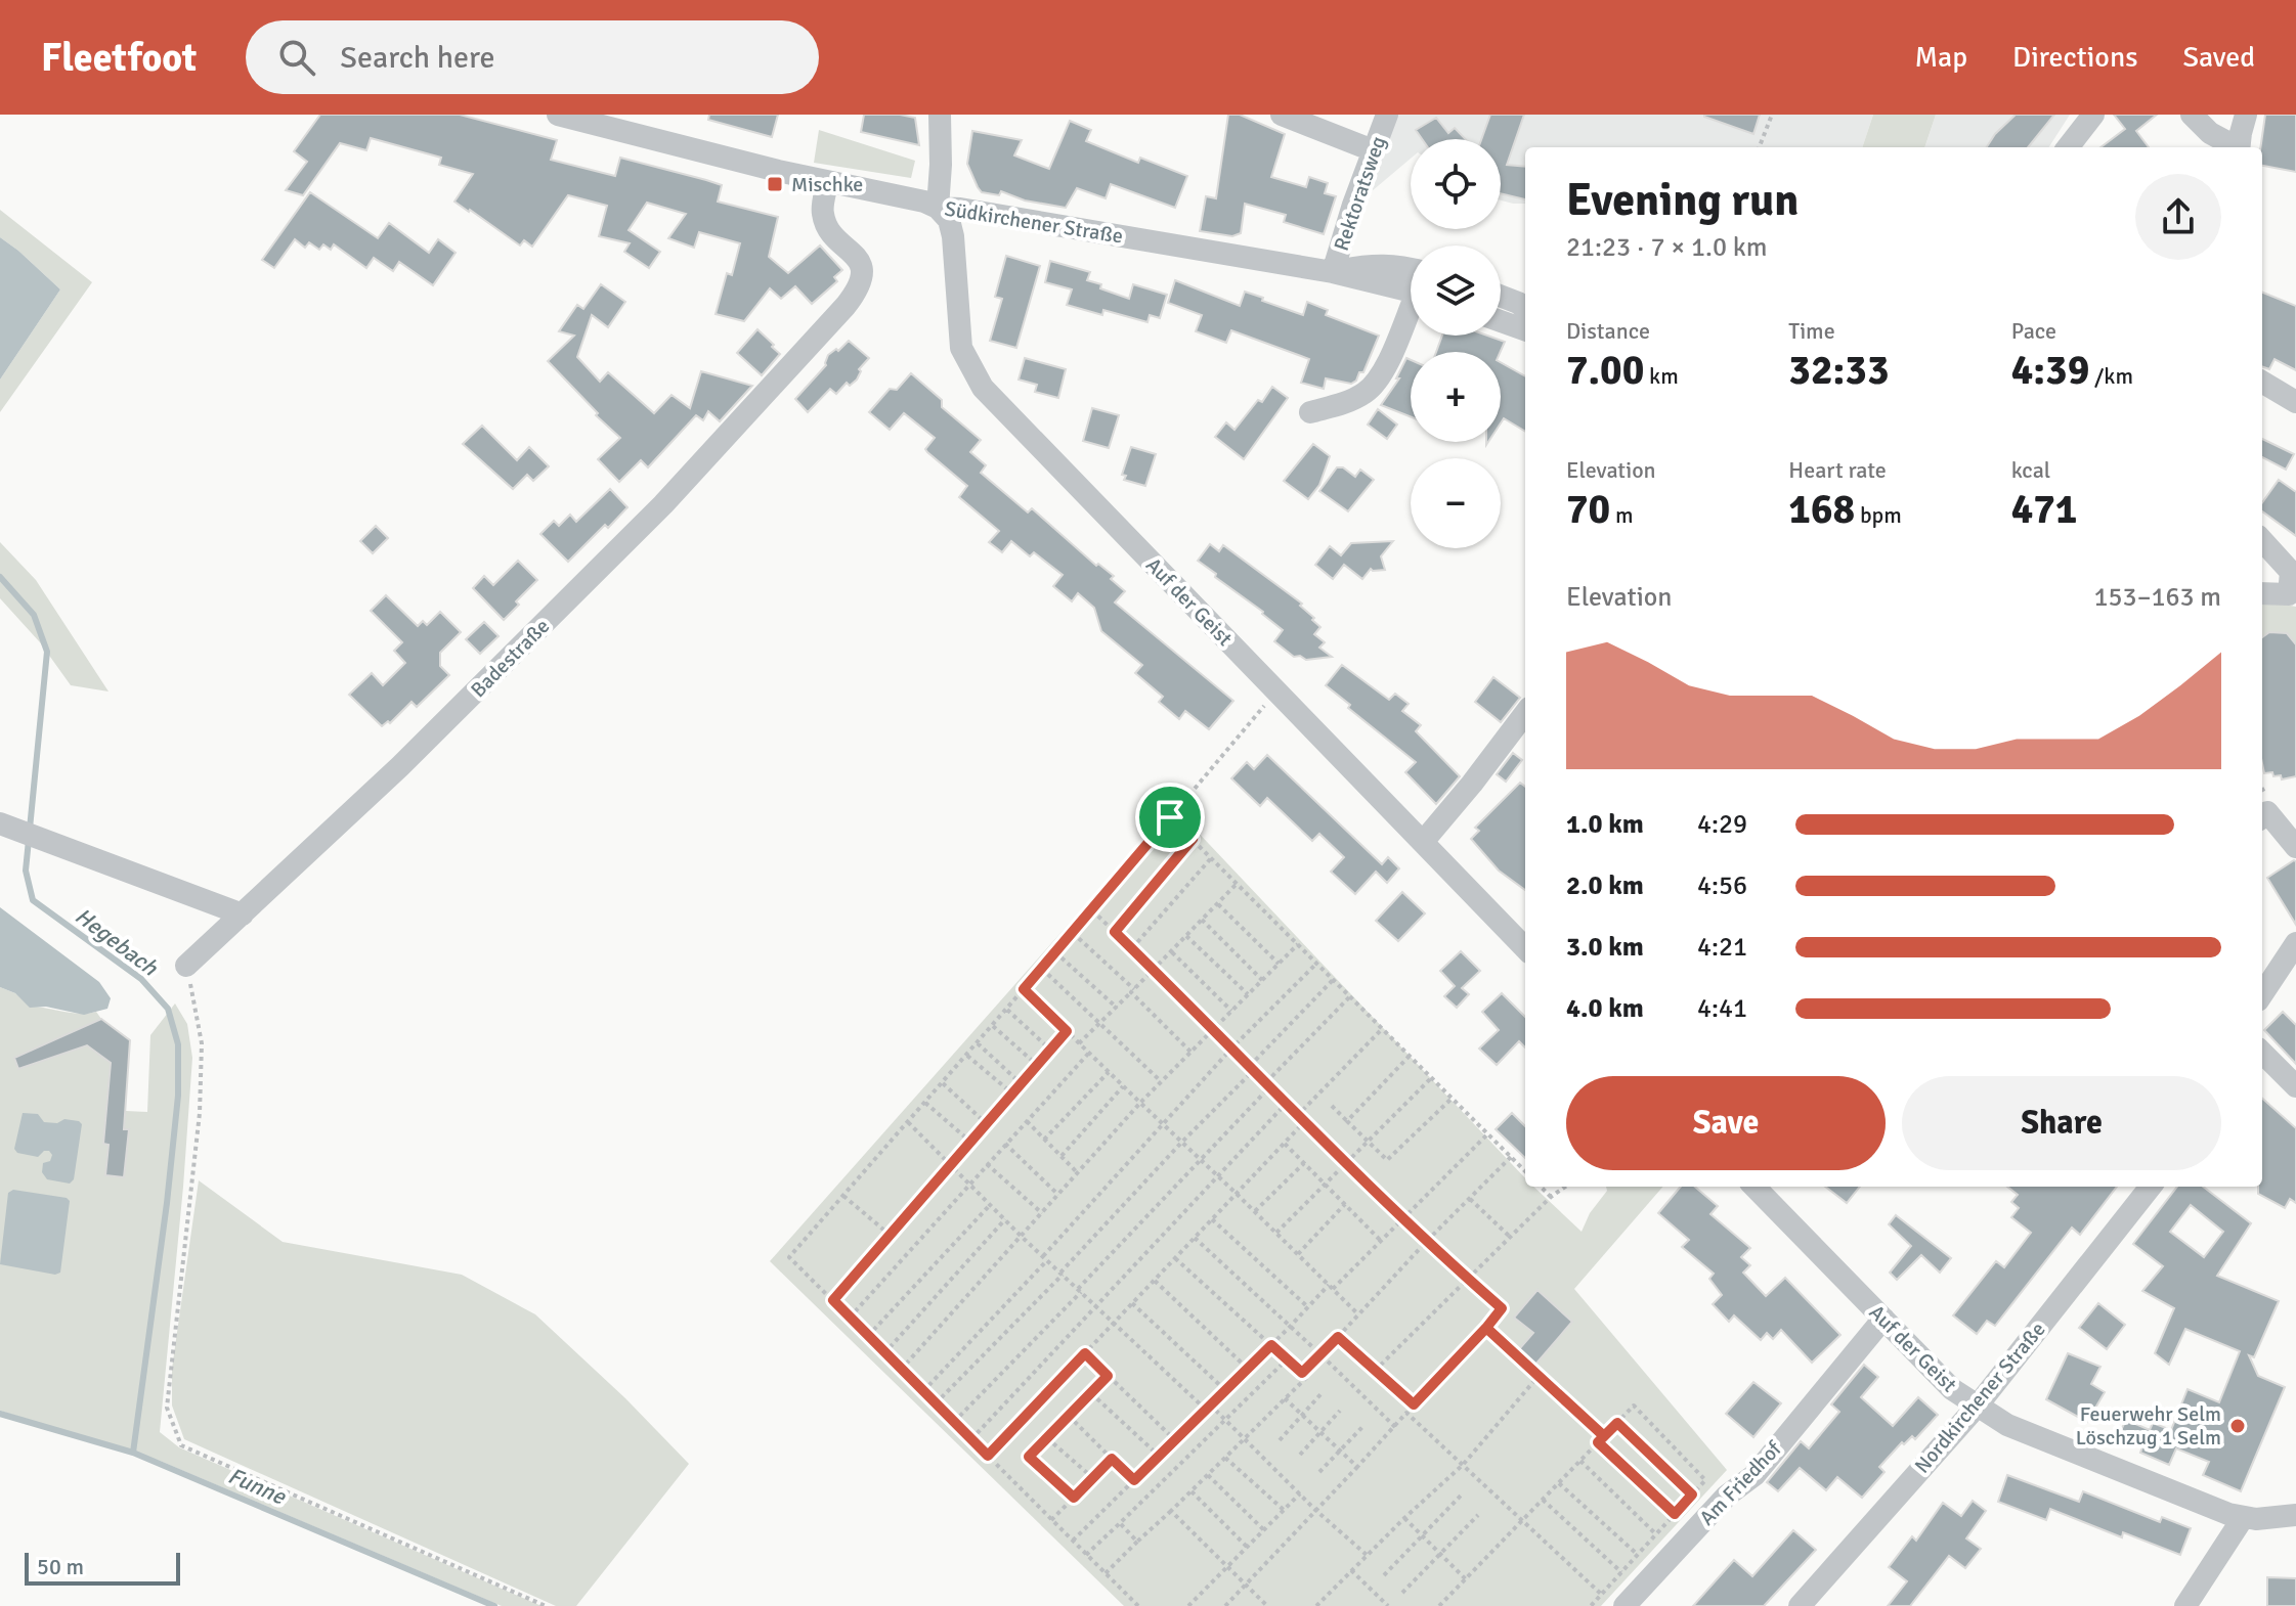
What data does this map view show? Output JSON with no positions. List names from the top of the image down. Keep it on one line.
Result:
{"streets":{"street":["Rektoratsweg","Südkirchener Straße","Auf der Geist","Badestraße","Nordkirchener Straße","Am Friedhof"]},"crossings":[["Rektoratsweg","Südkirchener Straße"],["Südkirchener Straße","Auf der Geist"],["Südkirchener Straße","Badestraße"],["Auf der Geist","Nordkirchener Straße"],["Auf der Geist","Am Friedhof"]],"water":["Hegebach","Funne"],"places":{"transit":["Mischke"],"other":["Feuerwehr Selm Löschzug 1 Selm"]},"scale_bar":"50 m","page":{"header":"Fleetfoot","search":"Search here","nav":["Map","Directions","Saved"],"map_buttons":["+","−"],"heading":["Evening run","21:23 · 7 × 1.0 km"],"stats":[["Distance","7.00 km"],["Time","32:33"],["Pace","4:39 /km"],["Elevation","70 m"],["Heart rate","168 bpm"],["kcal","471"]],"chart":["Elevation","153–163 m"],"list":[{"name":"1.0 km","note":"4:29"},{"name":"2.0 km","note":"4:56"},{"name":"3.0 km","note":"4:21"},{"name":"4.0 km","note":"4:41"}],"buttons":["Save","Share"],"scale":"50 m"}}
